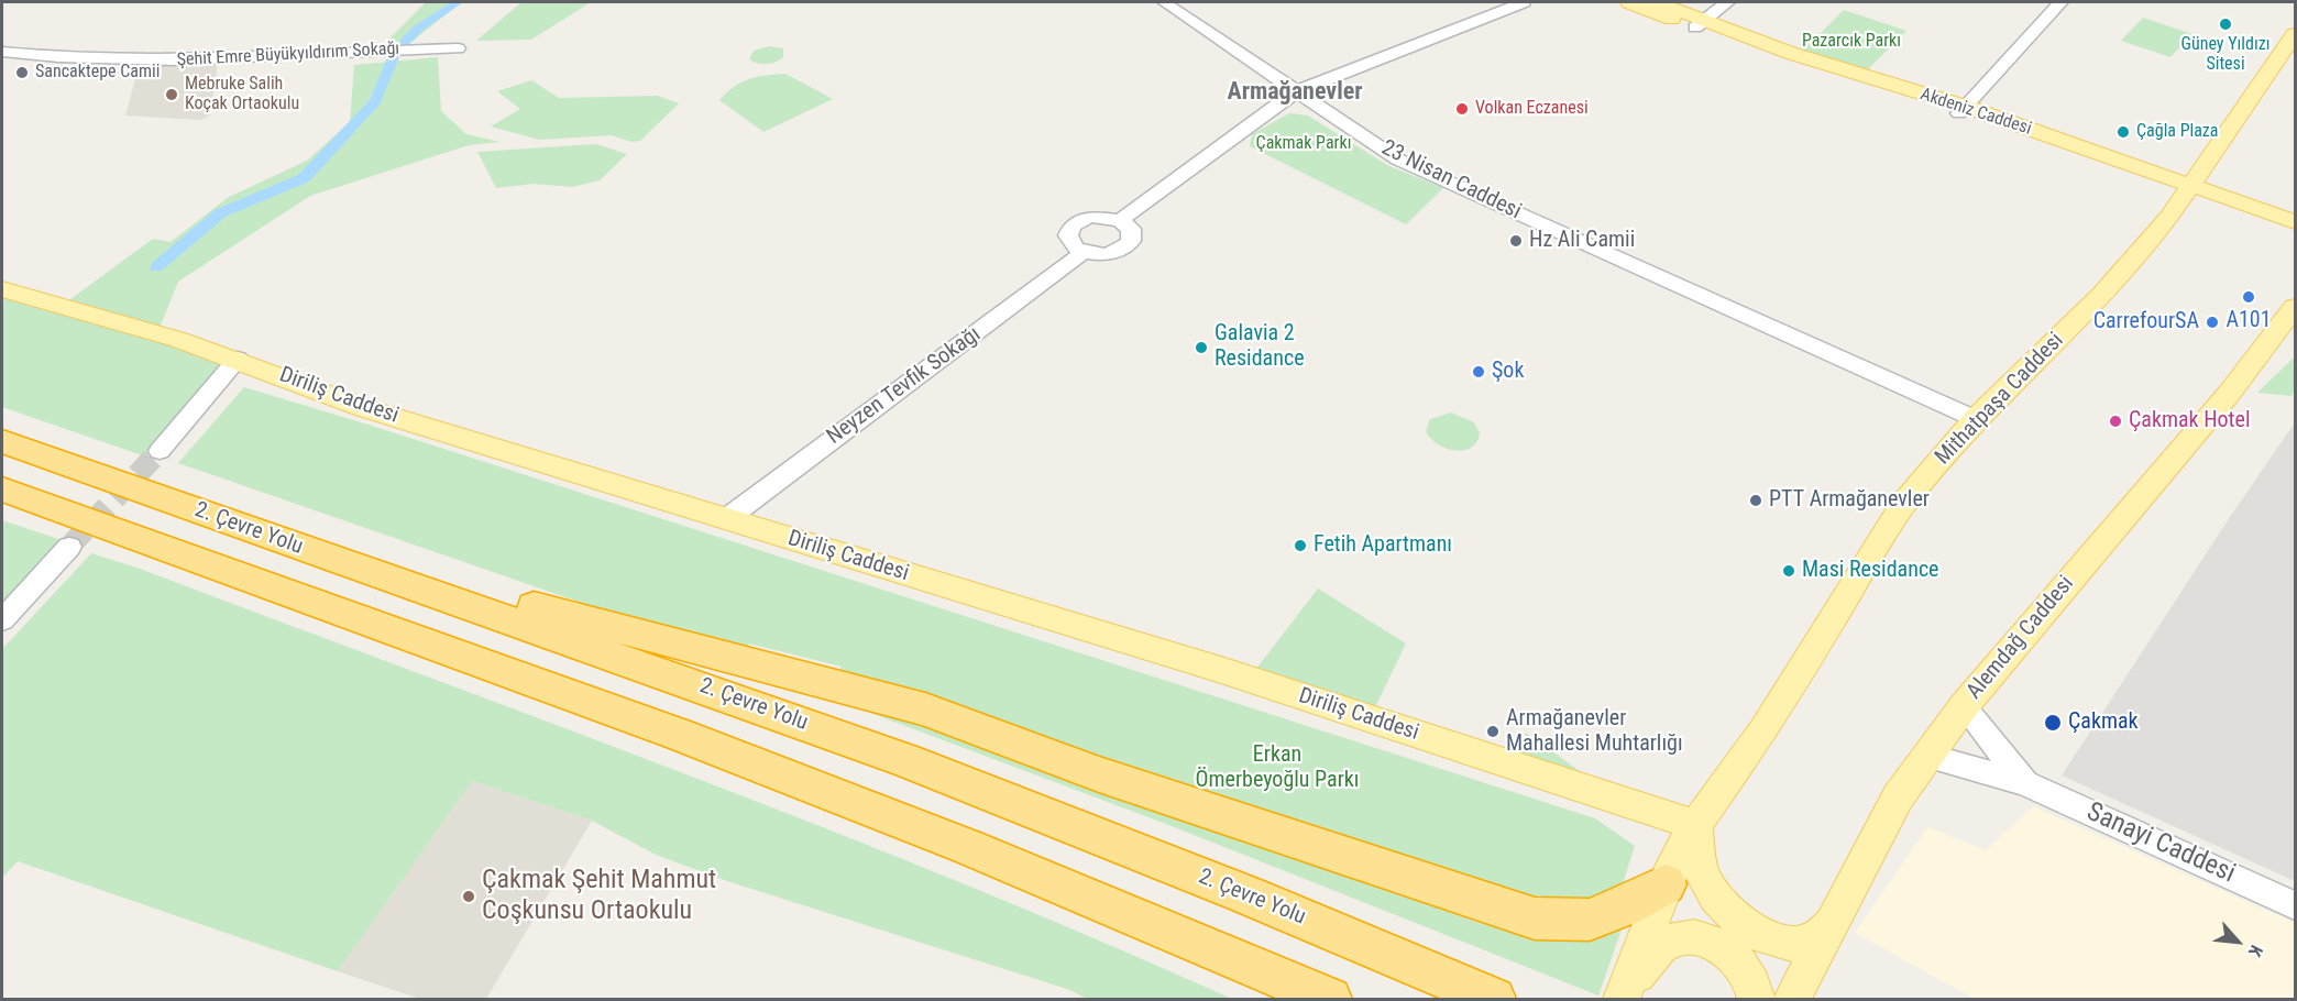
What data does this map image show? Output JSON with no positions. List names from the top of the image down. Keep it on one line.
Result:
{"streets":{"highway":["2. Çevre Yolu"],"main road":["Akdeniz Caddesi","Diriliş Caddesi","Mithatpaşa Caddesi","Alemdağ Caddesi"],"street":["Şehit Emre Büyükyıldırım Sokağı","23 Nisan Caddesi","Neyzen Tevfik Sokağı","Sanayi Caddesi"]},"crossings":[["Akdeniz Caddesi","Mithatpaşa Caddesi"],["23 Nisan Caddesi","Mithatpaşa Caddesi"],["Neyzen Tevfik Sokağı","Diriliş Caddesi"],["Diriliş Caddesi","Mithatpaşa Caddesi"],["Alemdağ Caddesi","Sanayi Caddesi"]],"districts":["Armağanevler"],"parks":["Pazarcık Parkı","Çakmak Parkı","Erkan Ömerbeyoğlu Parkı"],"places":["Güney Yıldızı Sitesi","Sancaktepe Camii","Mebruke Salih Koçak Ortaokulu","Volkan Eczanesi","Çağla Plaza","Hz Ali Camii","A101","CarrefourSA","Galavia 2 Residance","Şok","Çakmak Hotel","PTT Armağanevler","Fetih Apartmanı","Masi Residance","Çakmak","Armağanevler Mahallesi Muhtarlığı","Çakmak Şehit Mahmut Coşkunsu Ortaokulu"],"north":"bottom right"}
